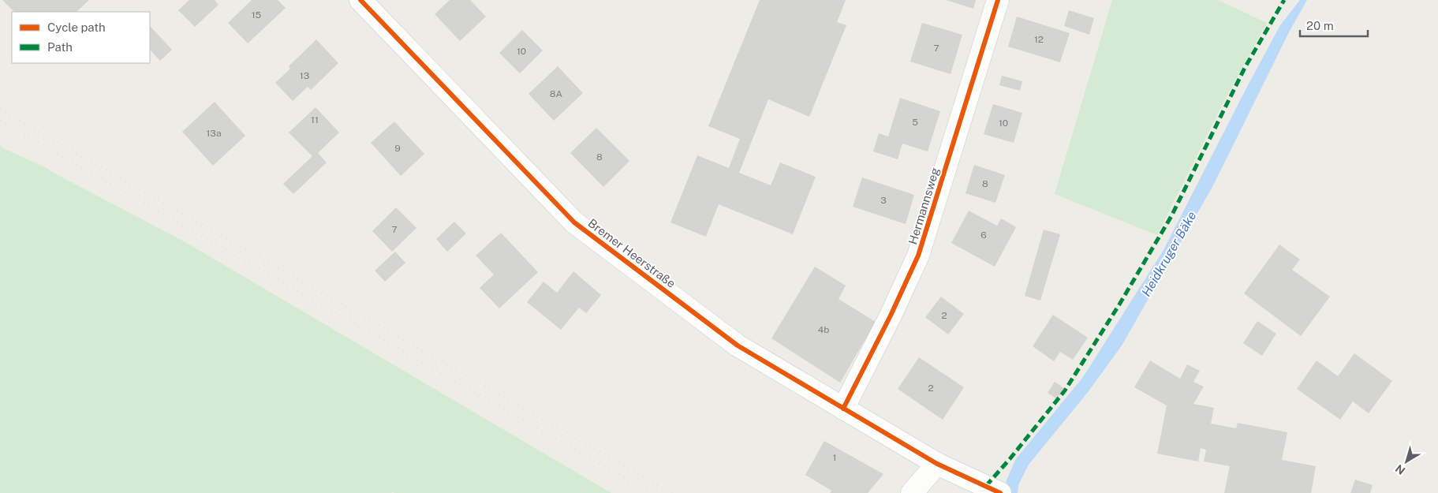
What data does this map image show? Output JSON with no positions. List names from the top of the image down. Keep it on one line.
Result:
{"streets":{"main road":["Hermannsweg","Bremer Heerstraße"]},"crossings":[["Hermannsweg","Bremer Heerstraße"]],"water":["Heidkruger Bäke"],"house_numbers":["15","12","7","10","13","8A","11","5","10","13a","9","8","8","3","7","6","2","4b","2","1"],"legend":["Cycle path","Path"],"scale_bar":"20 m","north":"bottom left"}
